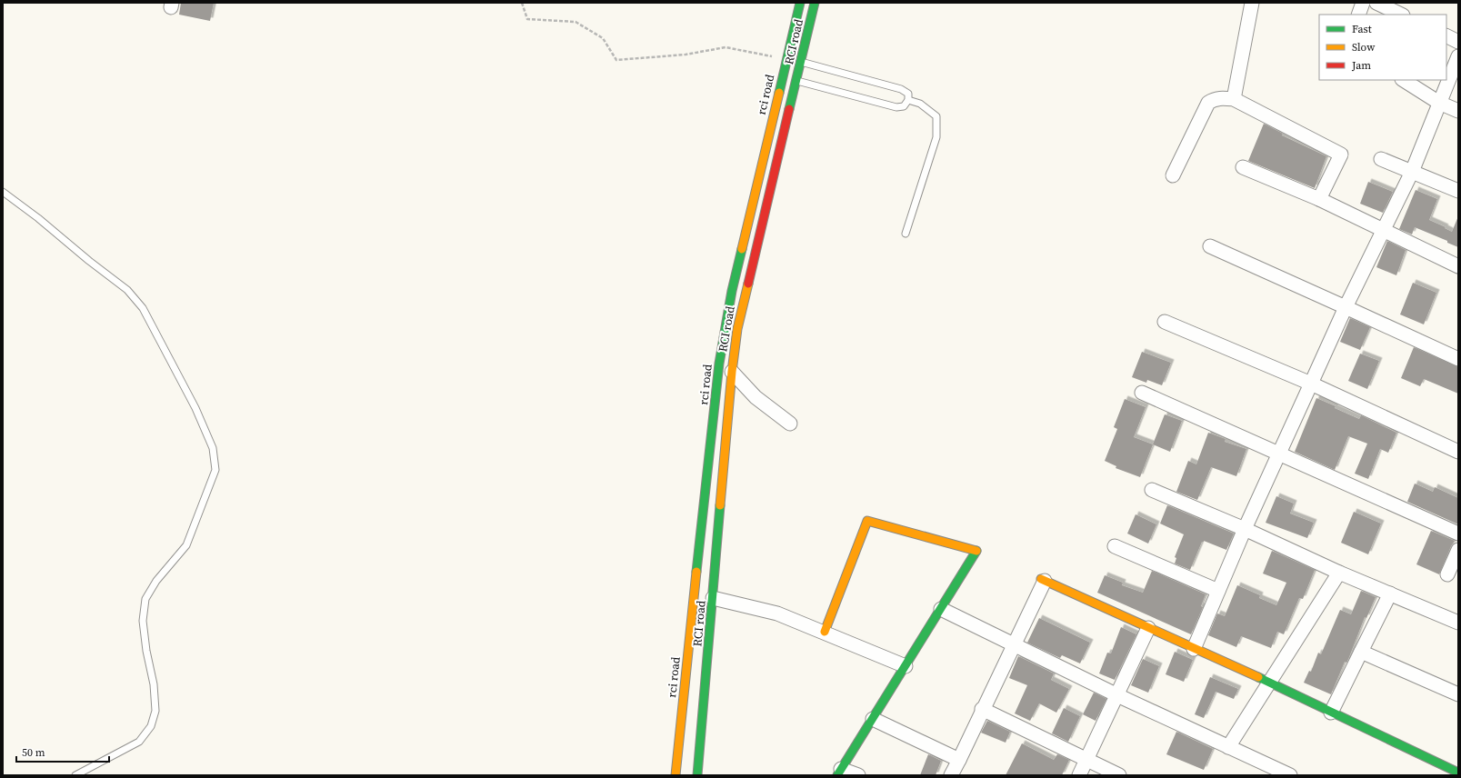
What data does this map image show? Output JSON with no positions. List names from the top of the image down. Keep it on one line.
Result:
{"streets":{"main road":["RCI road","rci road"]},"crossings":[["RCI road","rci road"]],"legend":["Fast","Slow","Jam"],"scale_bar":"50 m"}
